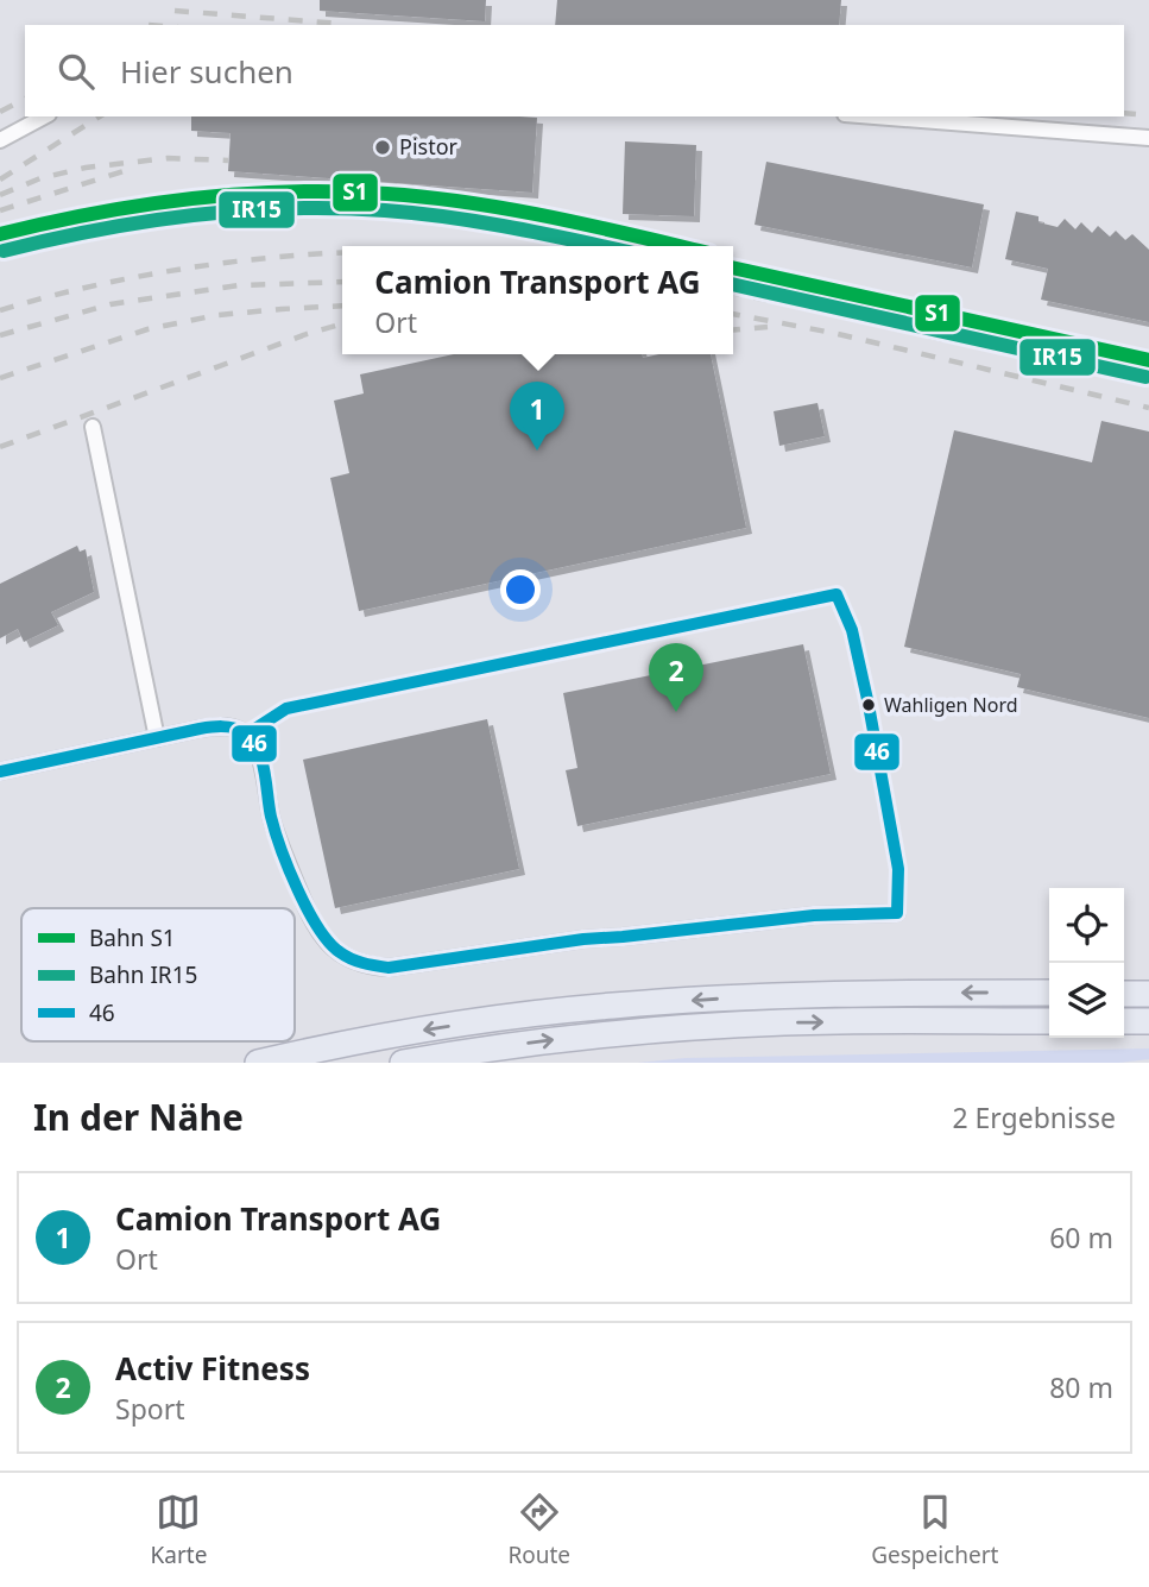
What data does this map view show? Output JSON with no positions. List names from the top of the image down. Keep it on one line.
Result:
{"places":["Pistor","Wahligen Nord"],"lines":["rail line S1","rail line IR15","transit line 46"],"legend":["Bahn S1","Bahn IR15","46"],"page":{"search":"Hier suchen","popup":["Camion Transport AG","Ort"],"pins":["1","2"],"heading":["In der Nähe","2 Ergebnisse"],"list":[{"mark":"1","name":"Camion Transport AG","note":"Ort","value":"60 m"},{"mark":"2","name":"Activ Fitness","note":"Sport","value":"80 m"}],"nav":["Karte","Route","Gespeichert"]}}
